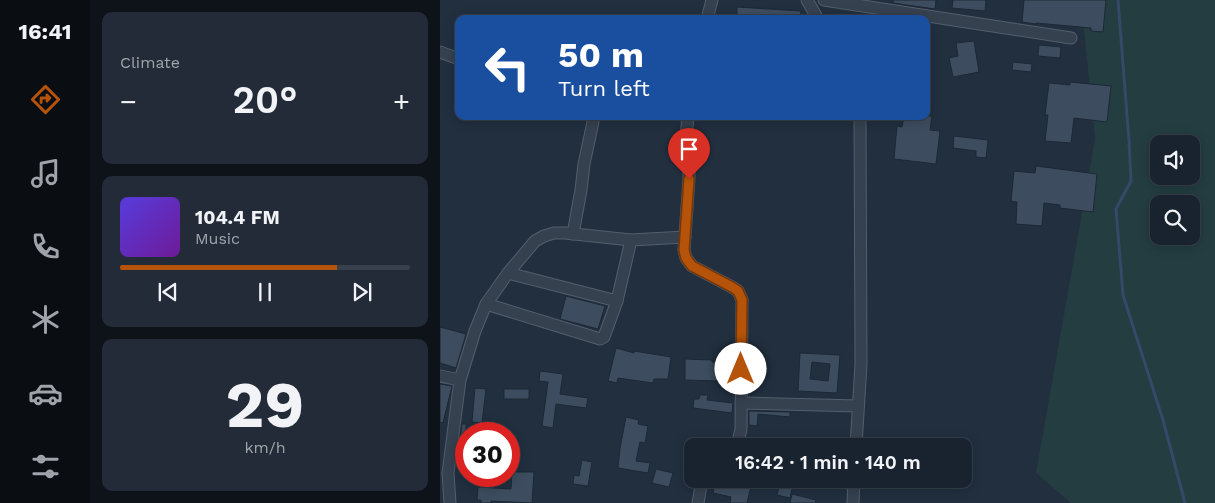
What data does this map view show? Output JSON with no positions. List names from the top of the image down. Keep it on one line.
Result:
{"page":{"tabs":"16:41","tile":["Climate",["29","km/h"]],"turn":["50 m","Turn left"],"heat":["−","20°","+"],"song":["104.4 FM","Music"],"limit":"30","trip":"16:42 · 1 min · 140 m"}}
